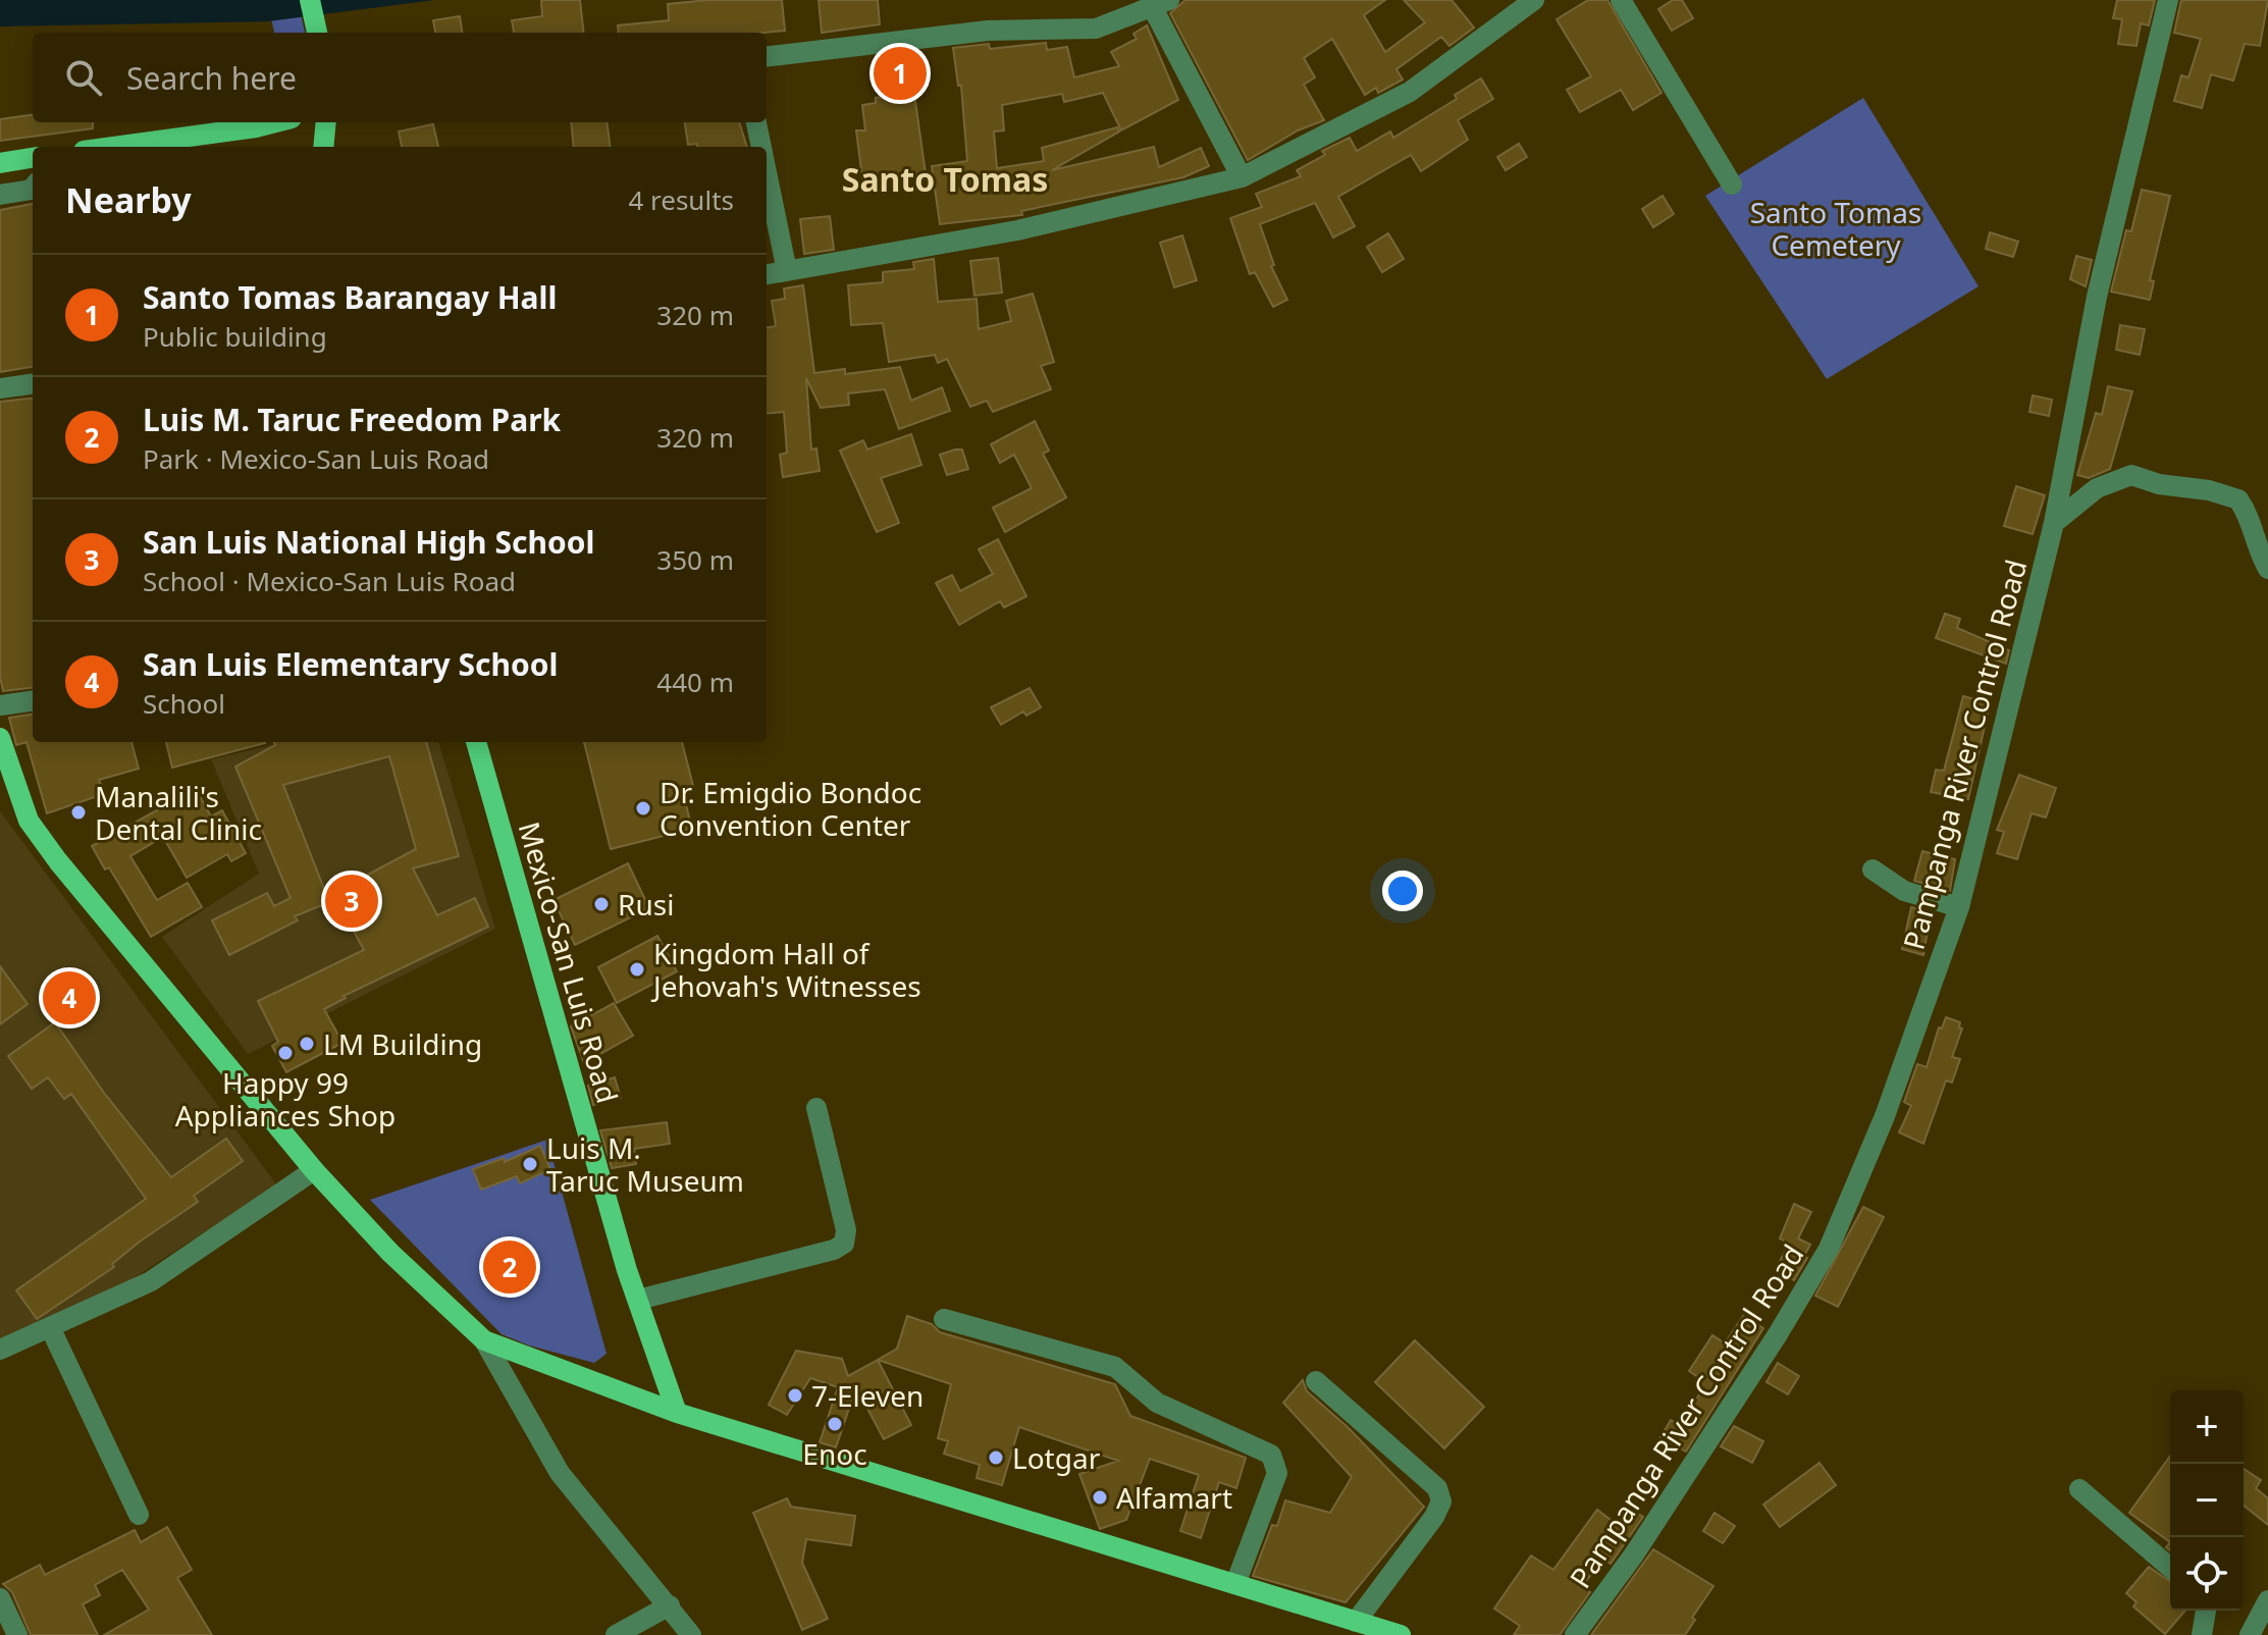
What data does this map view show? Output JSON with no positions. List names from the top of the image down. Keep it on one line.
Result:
{"streets":{"main road":["Mexico-San Luis Road"],"street":["Pampanga River Control Road"]},"districts":["Santo Tomas"],"parks":["Santo Tomas Cemetery"],"places":["Dr. Emigdio Bondoc Convention Center","Manalili's Dental Clinic","Rusi","Kingdom Hall of Jehovah's Witnesses","LM Building","Happy 99 Appliances Shop","Luis M. Taruc Museum","7-Eleven","Enoc","Lotgar","Alfamart"],"page":{"search":"Search here","pins":["1","3","4","2"],"heading":["Nearby","4 results"],"list":[{"mark":"1","name":"Santo Tomas Barangay Hall","note":"Public building","value":"320 m"},{"mark":"2","name":"Luis M. Taruc Freedom Park","note":"Park · Mexico-San Luis Road","value":"320 m"},{"mark":"3","name":"San Luis National High School","note":"School · Mexico-San Luis Road","value":"350 m"},{"mark":"4","name":"San Luis Elementary School","note":"School","value":"440 m"}],"map_buttons":["+","−"]}}
